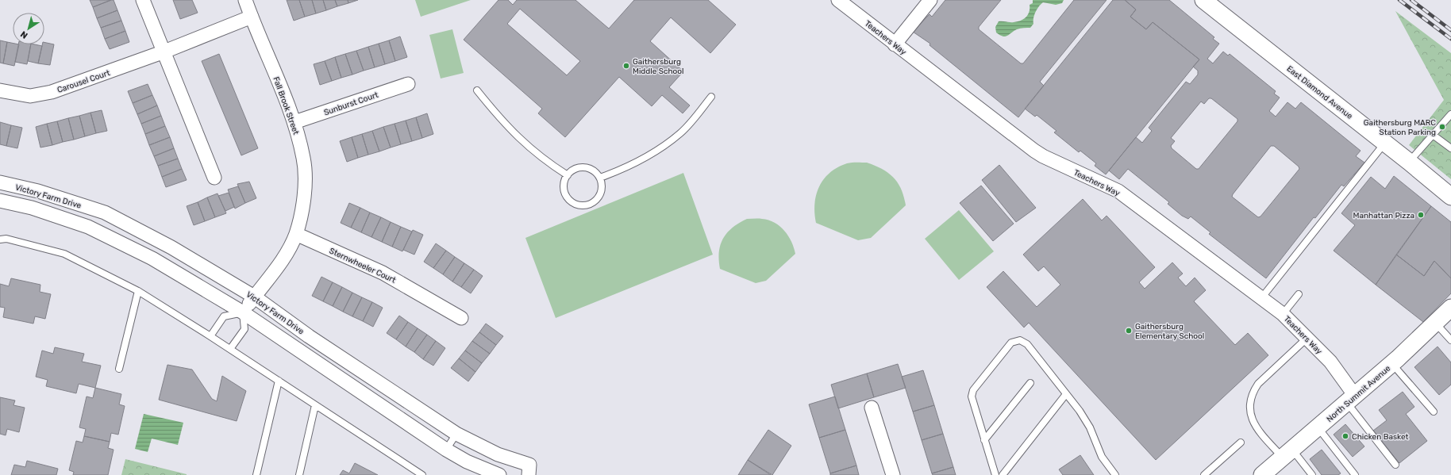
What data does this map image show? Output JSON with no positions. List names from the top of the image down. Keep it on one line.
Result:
{"streets":{"street":["Teachers Way","Carousel Court","East Diamond Avenue","Sunburst Court","Fall Brook Street","Victory Farm Drive","Sternwheeler Court","North Summit Avenue"]},"crossings":[["Teachers Way","North Summit Avenue"],["Carousel Court","Fall Brook Street"],["Sunburst Court","Fall Brook Street"],["Fall Brook Street","Victory Farm Drive"],["Fall Brook Street","Sternwheeler Court"]],"places":["Gaithersburg Middle School","Gaithersburg MARC Station Parking","Manhattan Pizza","Gaithersburg Elementary School","Chicken Basket"],"north":"bottom left"}
